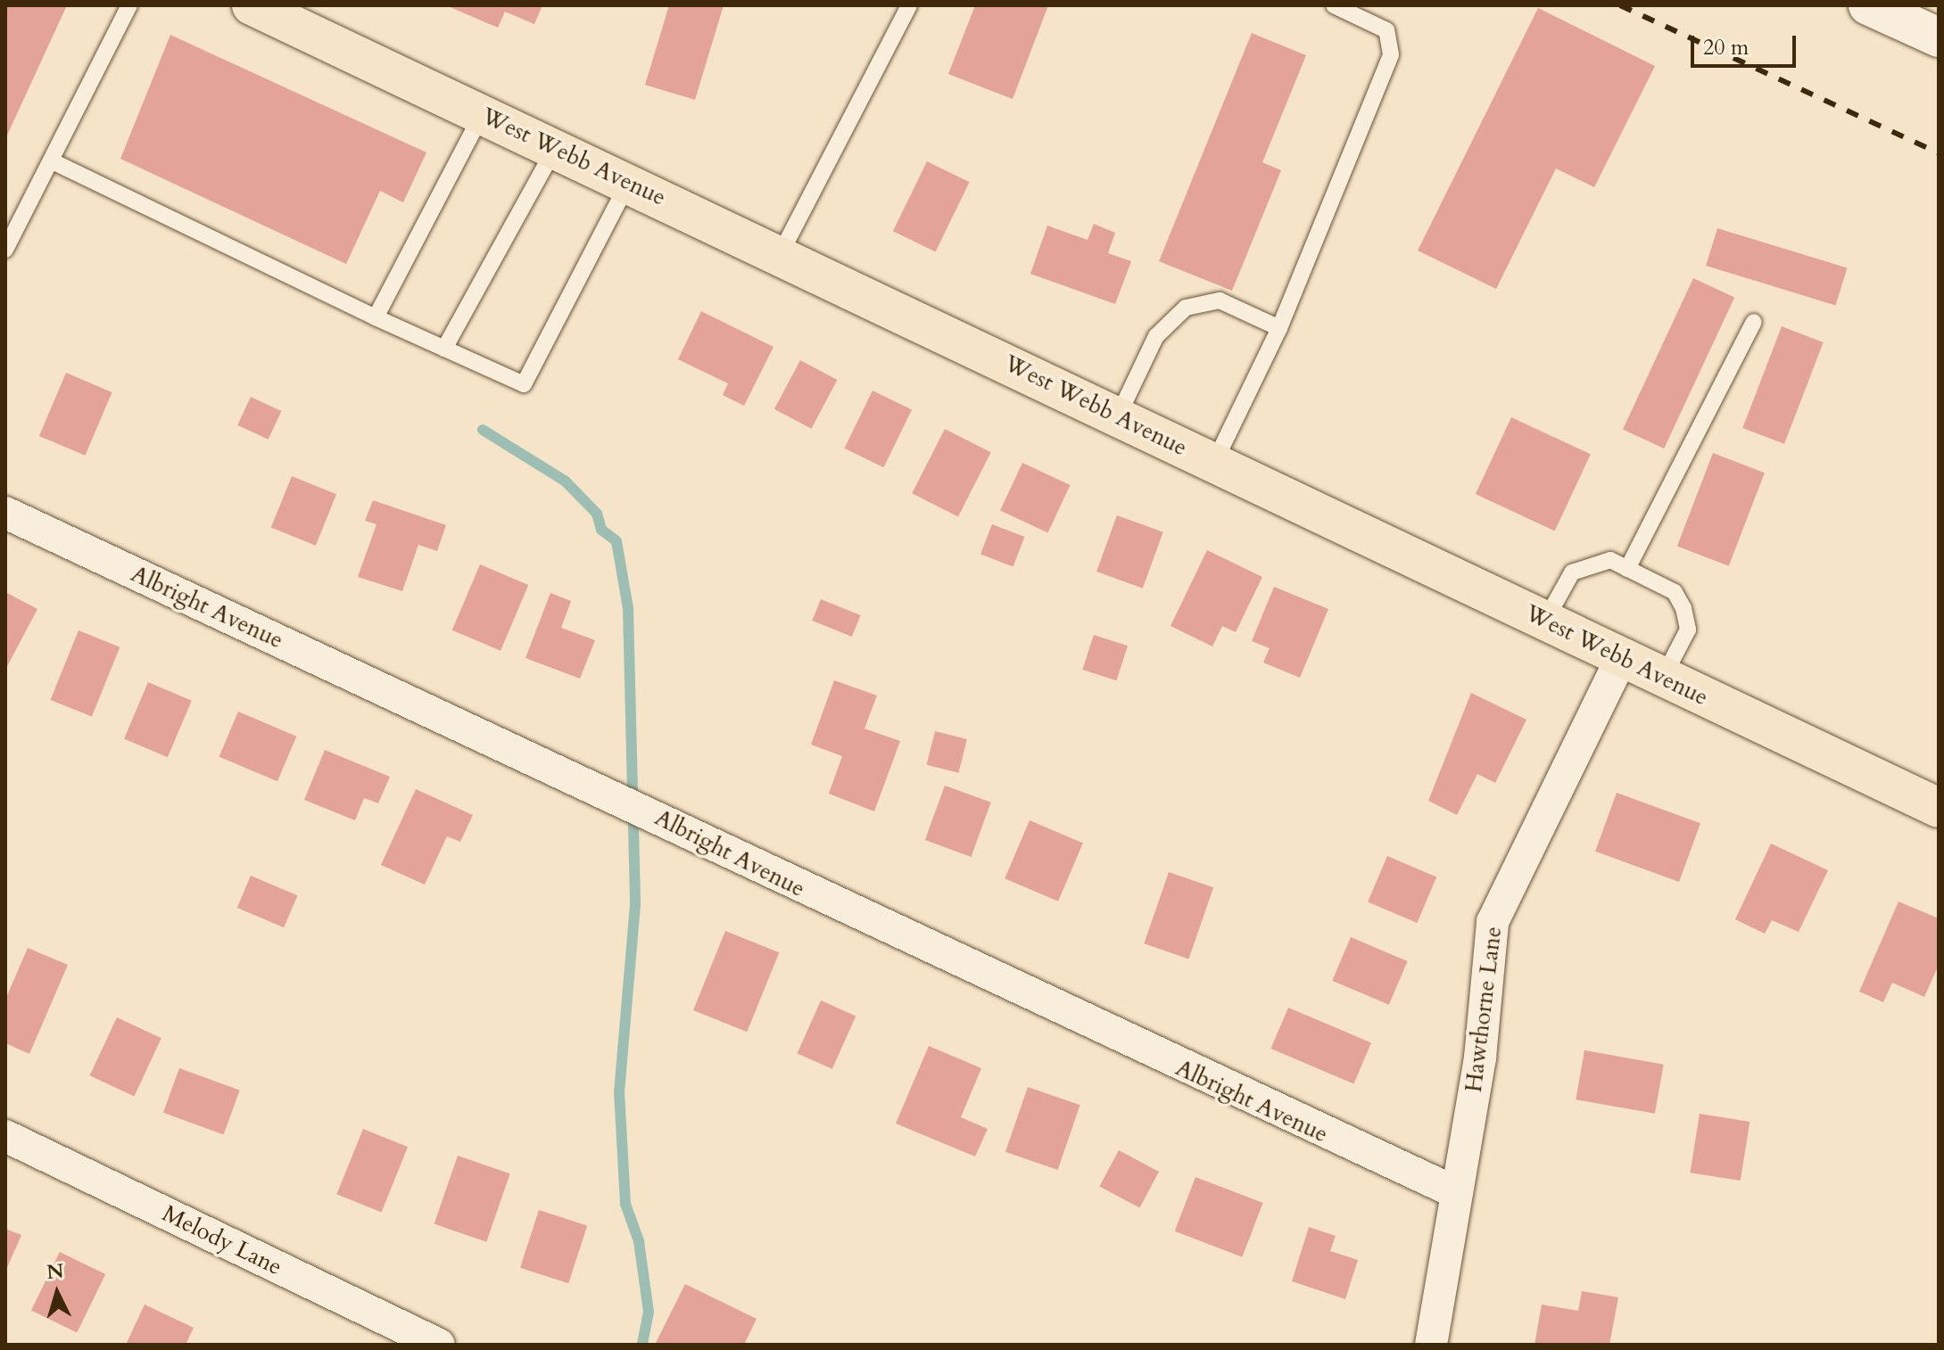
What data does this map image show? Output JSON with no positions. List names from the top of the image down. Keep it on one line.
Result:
{"streets":{"highway":["West Webb Avenue"],"street":["Albright Avenue","Hawthorne Lane","Melody Lane"]},"crossings":[["West Webb Avenue","Hawthorne Lane"],["Albright Avenue","Hawthorne Lane"]],"scale_bar":"20 m","north":"top"}
